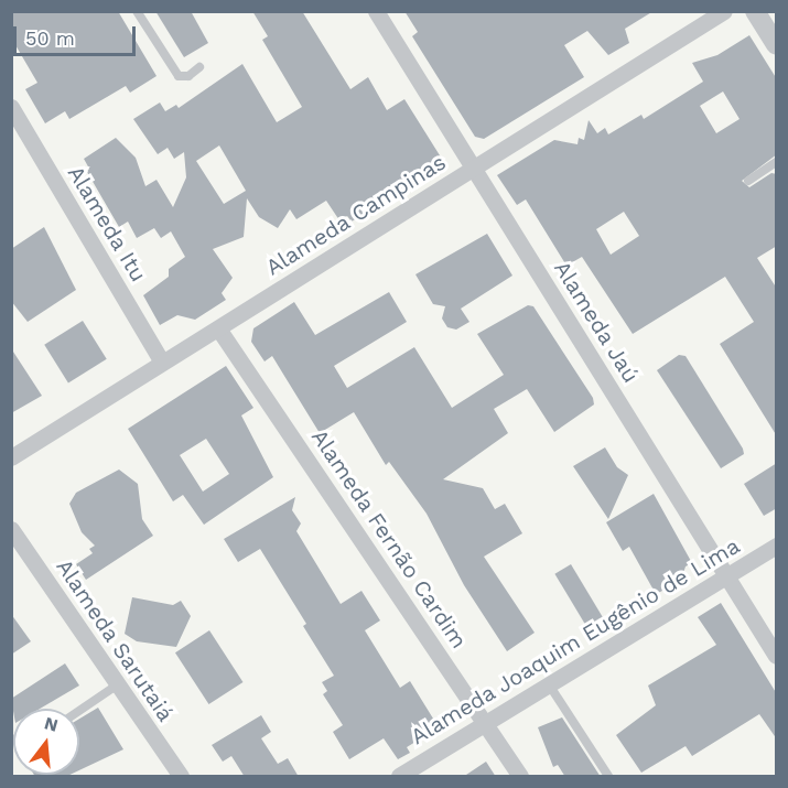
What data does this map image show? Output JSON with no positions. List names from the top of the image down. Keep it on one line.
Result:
{"streets":{"street":["Alameda Campinas","Alameda Itu","Alameda Jaú","Alameda Fernão Cardim","Alameda Sarutaiá","Alameda Joaquim Eugênio de Lima"]},"crossings":[["Alameda Campinas","Alameda Itu"],["Alameda Campinas","Alameda Jaú"],["Alameda Campinas","Alameda Fernão Cardim"],["Alameda Jaú","Alameda Joaquim Eugênio de Lima"],["Alameda Fernão Cardim","Alameda Joaquim Eugênio de Lima"]],"scale_bar":"50 m","north":"top"}
